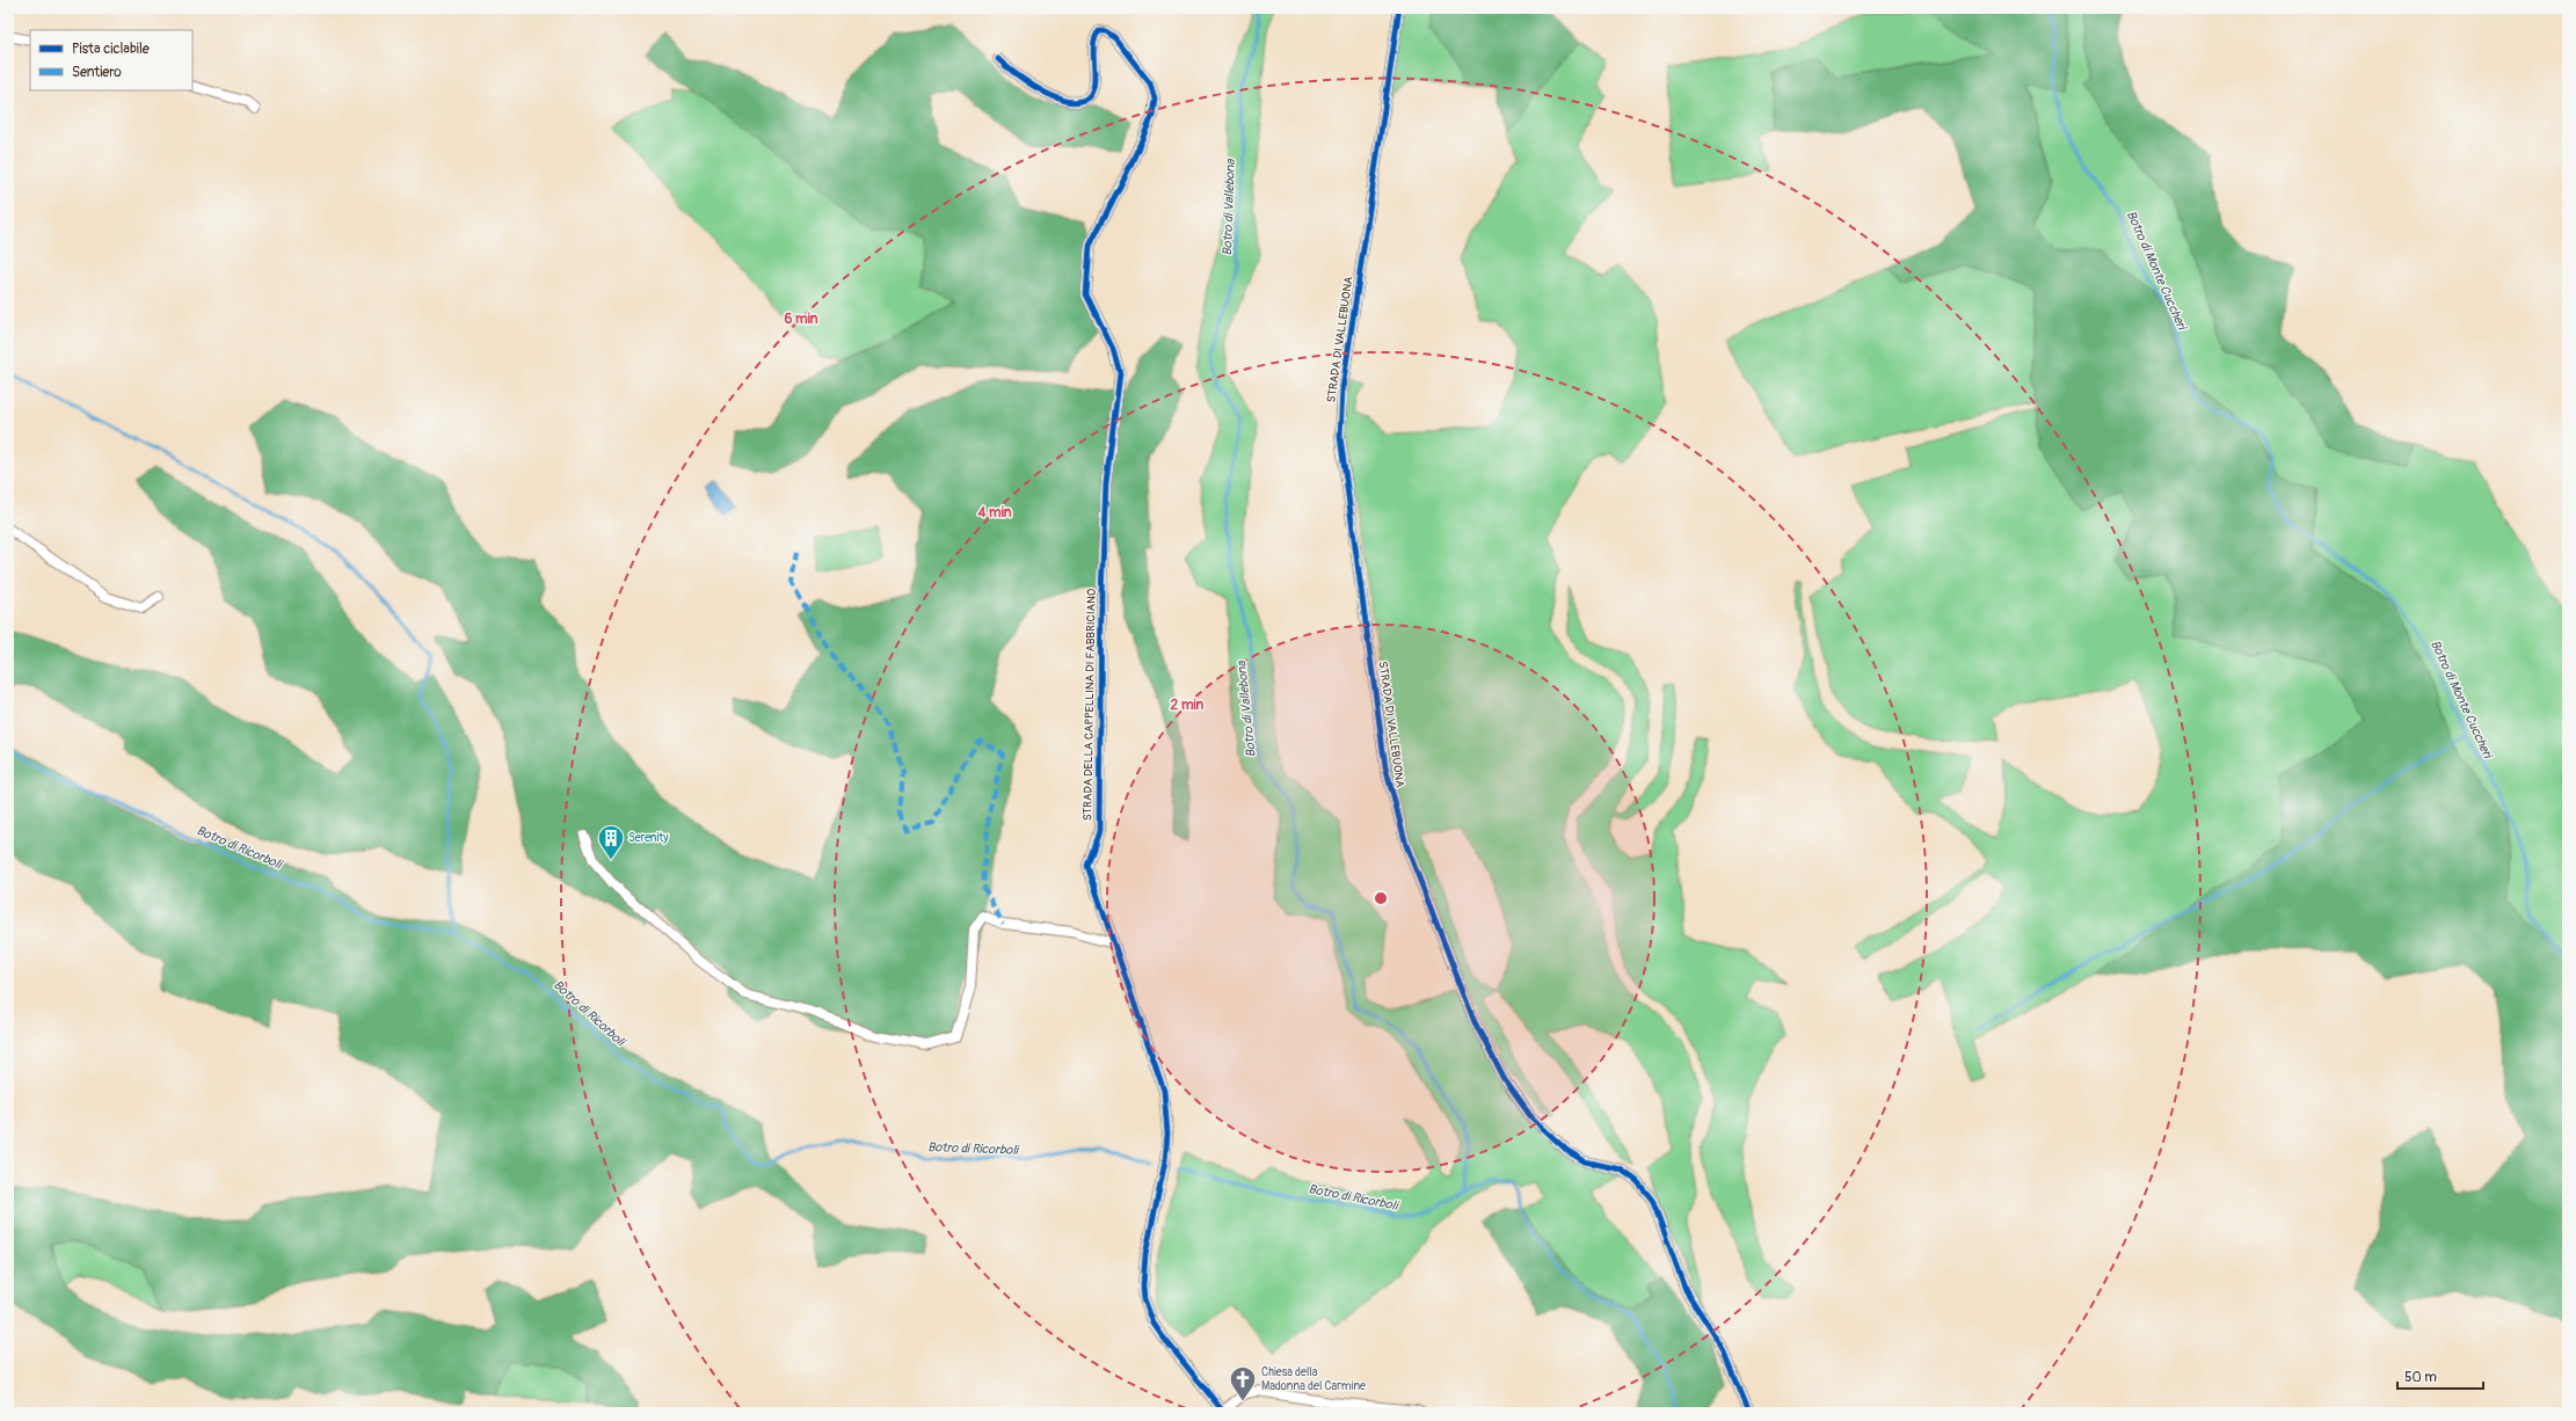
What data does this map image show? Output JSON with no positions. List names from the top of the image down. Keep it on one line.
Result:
{"streets":{"street":["STRADA DI VALLEBUONA","STRADA DELLA CAPPELLINA DI FABBRICIANO"]},"water":["Botro di Vallebona","Botro di Monte Cuccheri","Botro di Ricorboli"],"places":{"building":["Serenity"],"church":["Chiesa della Madonna del Carmine"]},"legend":["Pista ciclabile","Sentiero"],"scale_bar":"50 m","rings":["6 min","4 min","2 min"]}
